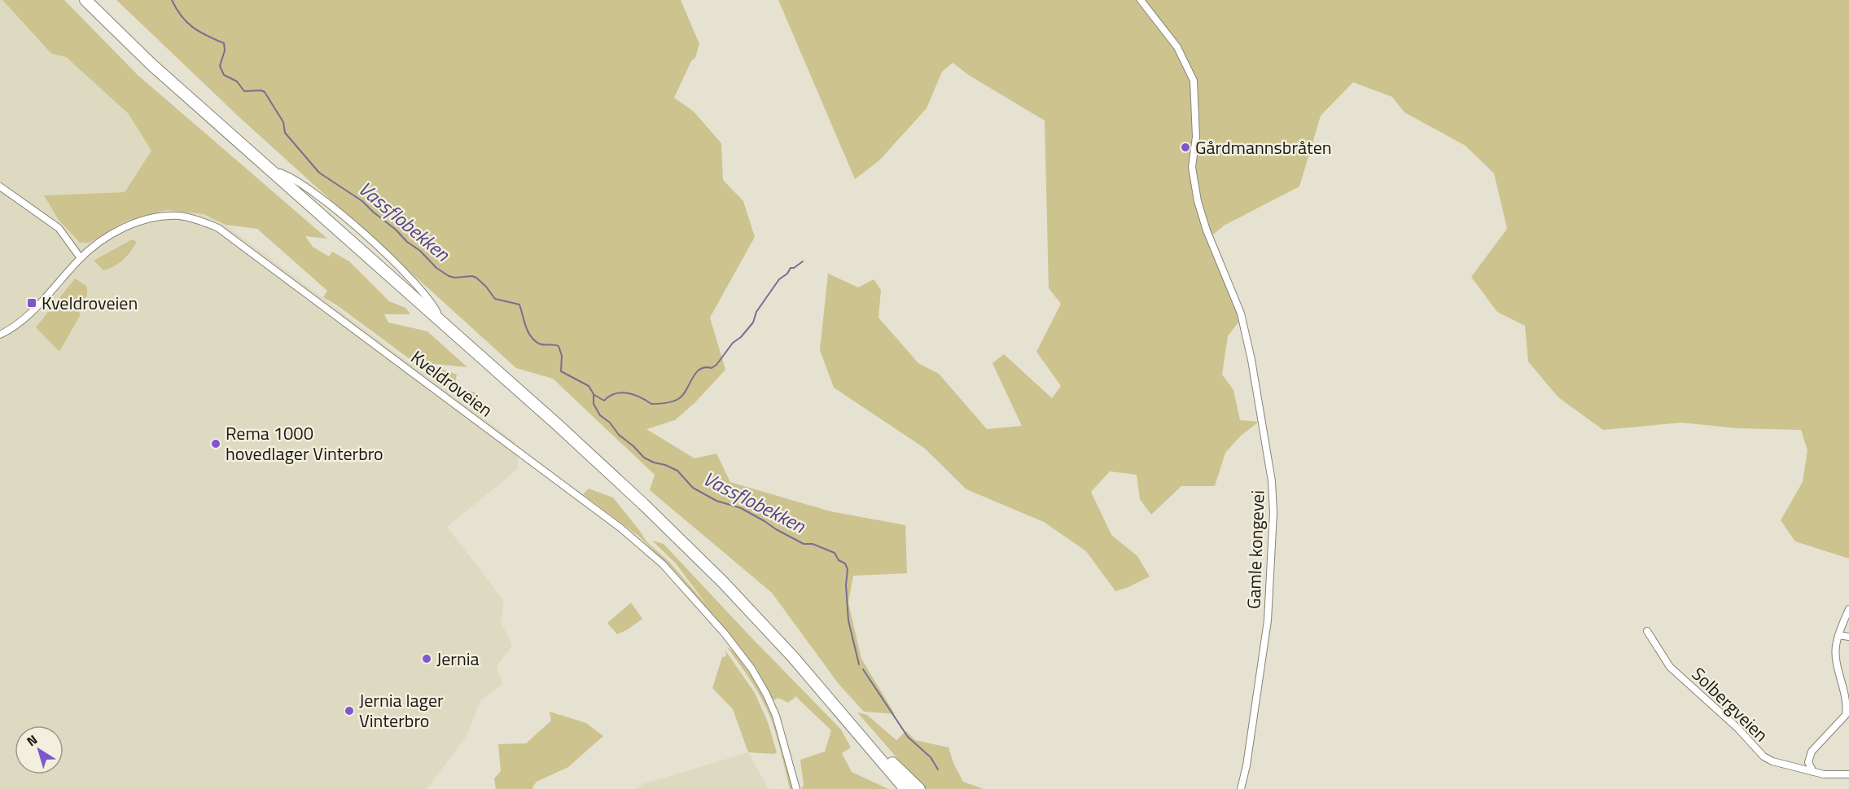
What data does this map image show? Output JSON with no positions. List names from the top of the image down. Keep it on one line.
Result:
{"streets":{"street":["Kveldroveien","Gamle kongevei","Solbergveien"]},"water":["Vassflobekken"],"places":{"other":["Gårdmannsbråten","Rema 1000 hovedlager Vinterbro","Jernia","Jernia lager Vinterbro"],"transit":["Kveldroveien"]},"north":"top left"}
